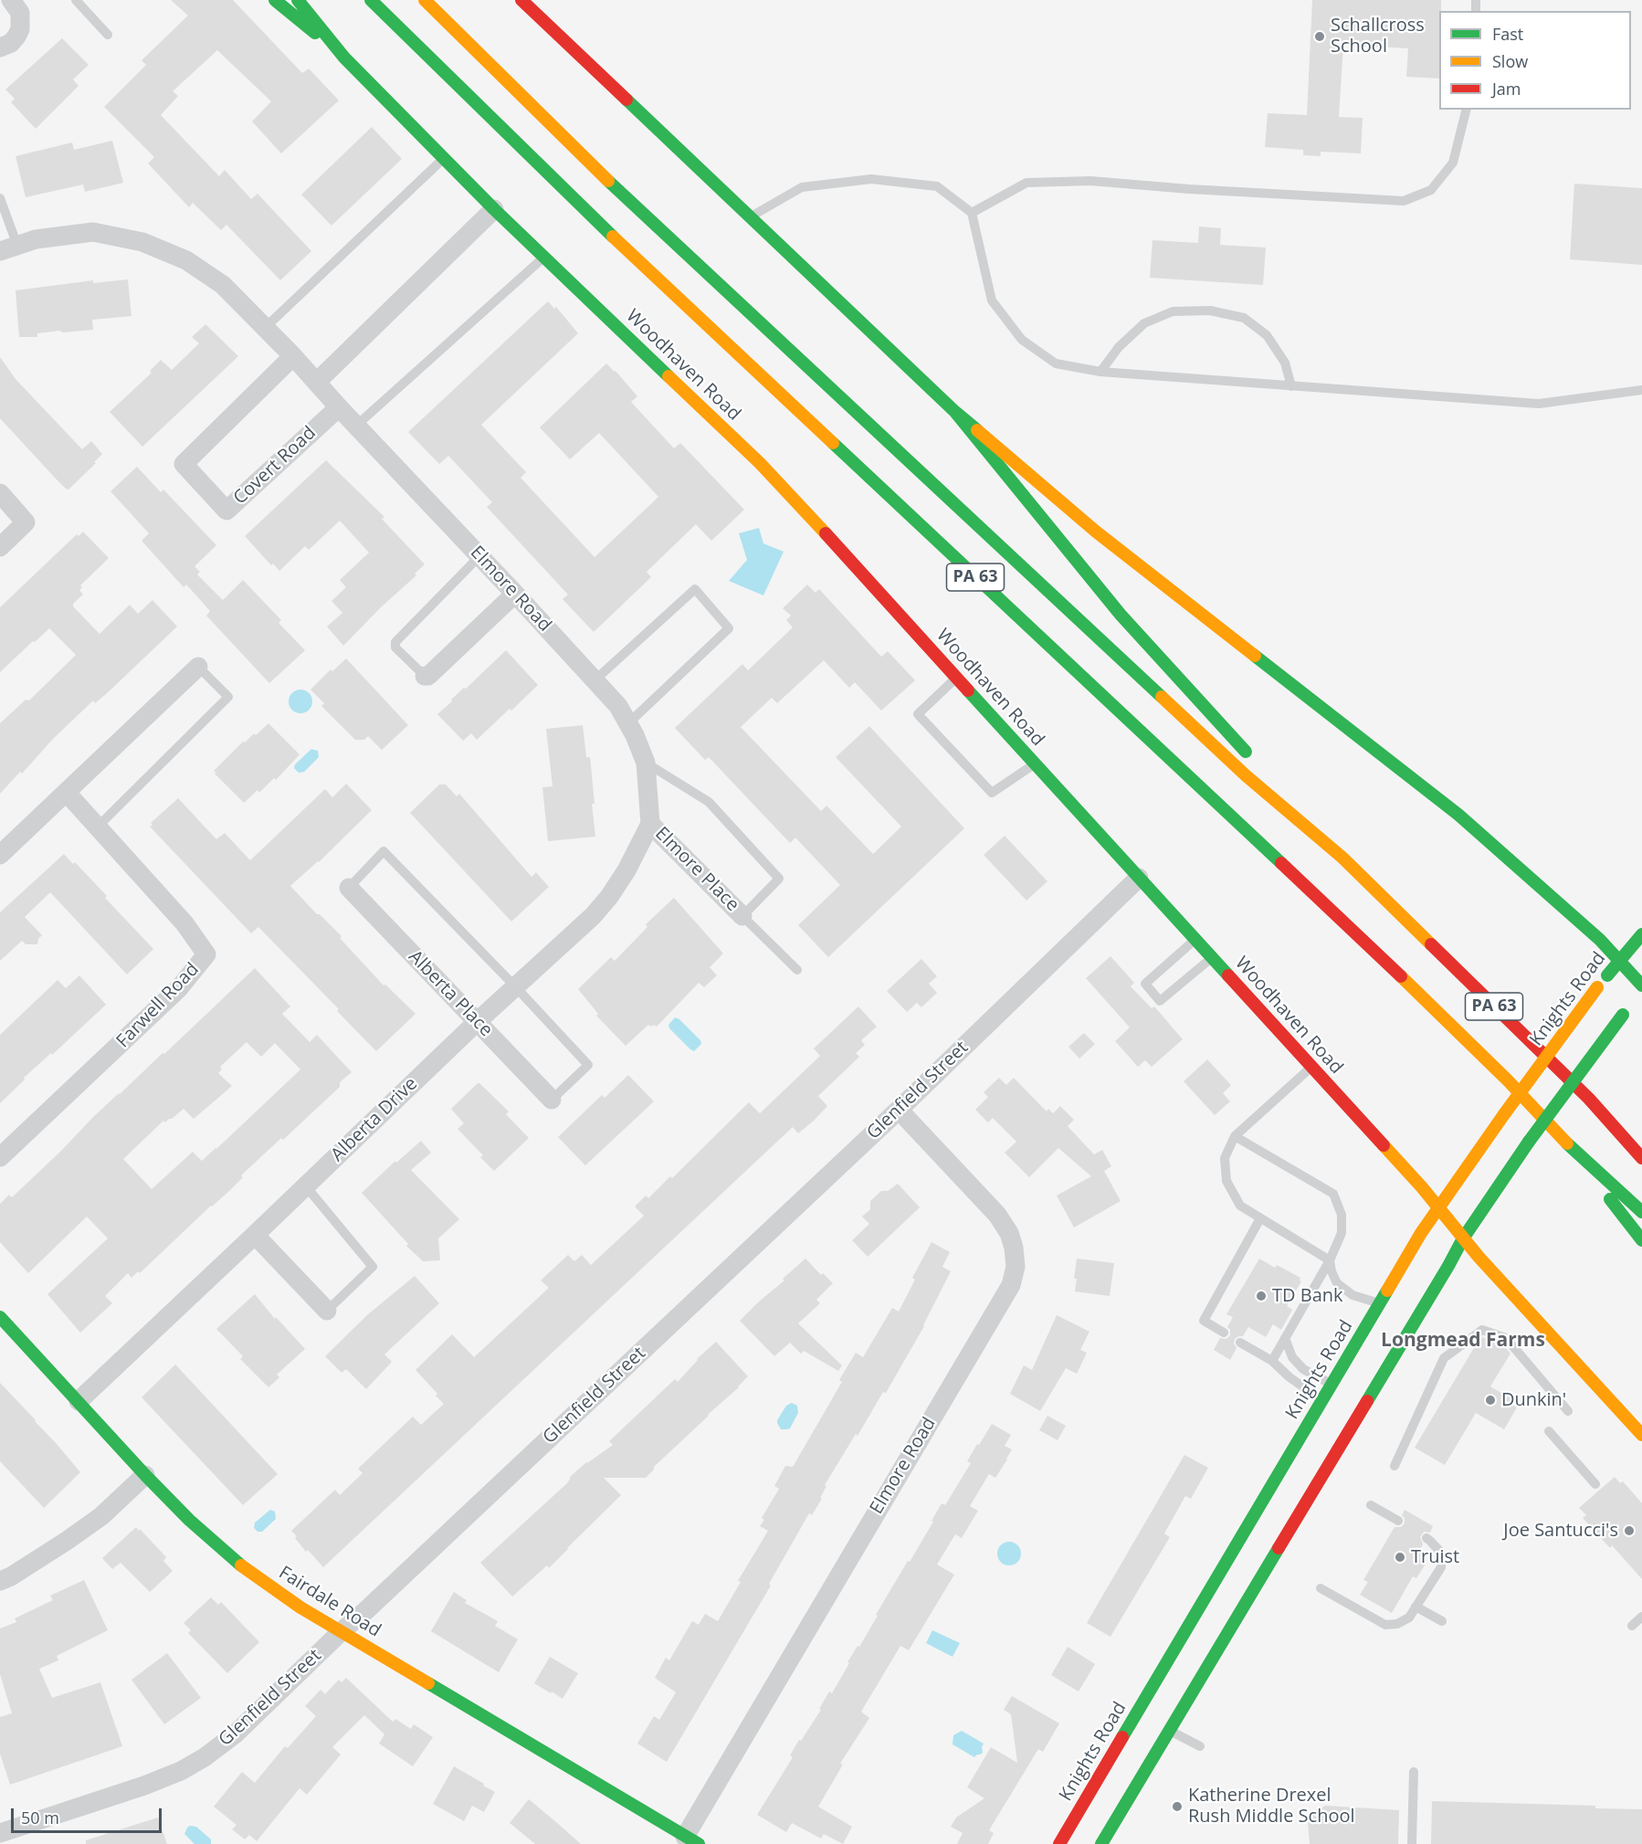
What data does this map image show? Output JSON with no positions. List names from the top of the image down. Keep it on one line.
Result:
{"streets":{"main road":["Woodhaven Road","PA 63","Knights Road","Fairdale Road"],"street":["Covert Road","Elmore Road","Elmore Place","Alberta Place","Farwell Road","Glenfield Street","Alberta Drive"]},"crossings":[["Woodhaven Road","Knights Road"],["Woodhaven Road","Glenfield Street"],["Covert Road","Elmore Road"],["Elmore Road","Elmore Place"],["Elmore Road","Glenfield Street"],["Elmore Road","Alberta Drive"],["Elmore Road","Fairdale Road"],["Elmore Place","Alberta Drive"],["Alberta Place","Alberta Drive"],["Glenfield Street","Fairdale Road"],["Alberta Drive","Fairdale Road"]],"districts":["Longmead Farms"],"places":["Schallcross School","TD Bank","Dunkin'","Joe Santucci's","Truist","Katherine Drexel Rush Middle School"],"legend":["Fast","Slow","Jam"],"scale_bar":"50 m"}
